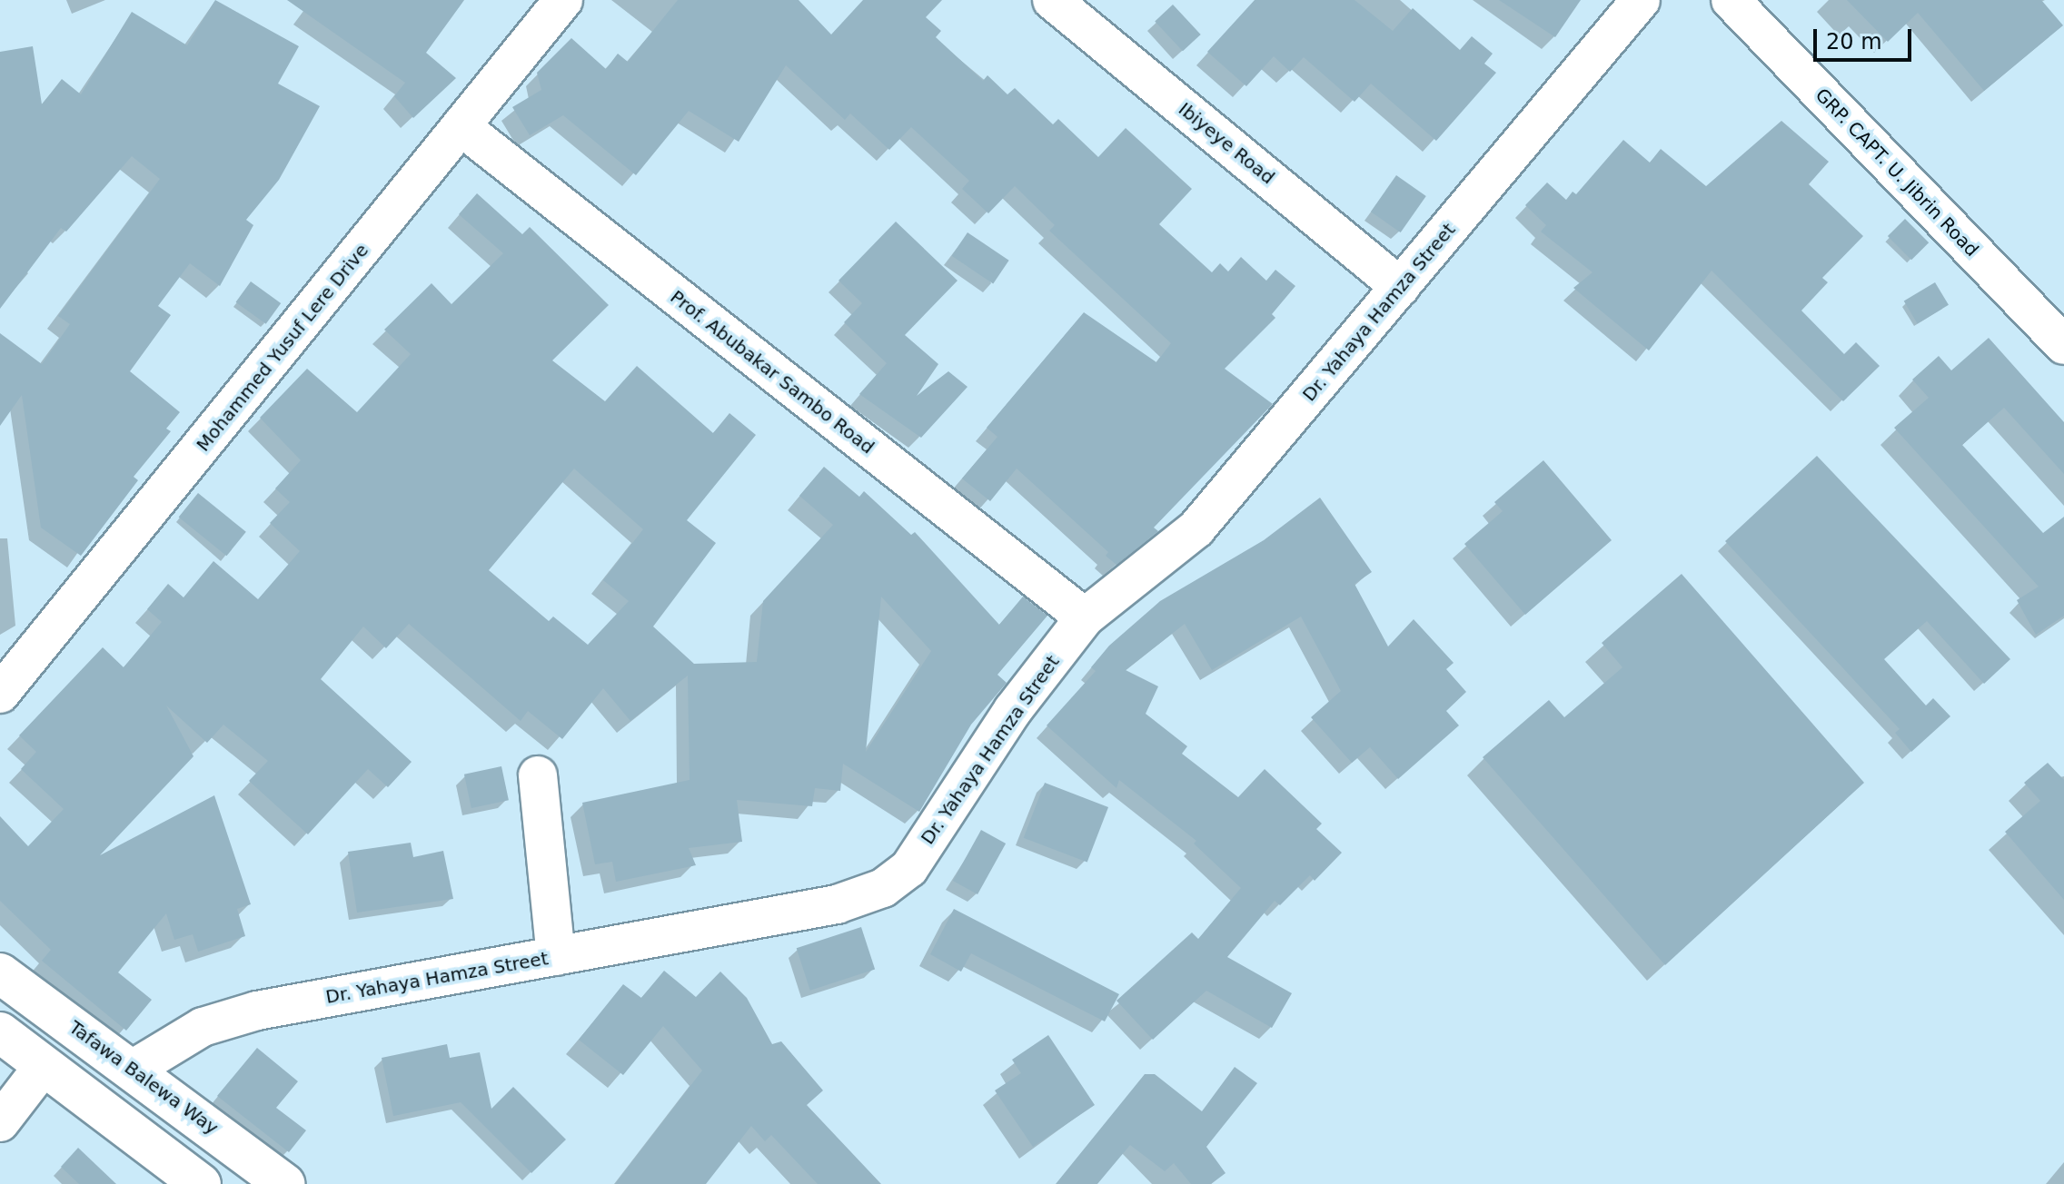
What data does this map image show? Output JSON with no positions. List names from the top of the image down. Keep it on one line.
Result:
{"streets":{"main road":["Tafawa Balewa Way"],"street":["Ibiyeye Road","GRP. CAPT. U. Jibrin Road","Dr. Yahaya Hamza Street","Mohammed Yusuf Lere Drive","Prof. Abubakar Sambo Road"]},"crossings":[["Ibiyeye Road","Dr. Yahaya Hamza Street"],["Dr. Yahaya Hamza Street","Prof. Abubakar Sambo Road"],["Dr. Yahaya Hamza Street","Tafawa Balewa Way"],["Mohammed Yusuf Lere Drive","Prof. Abubakar Sambo Road"]],"scale_bar":"20 m"}
